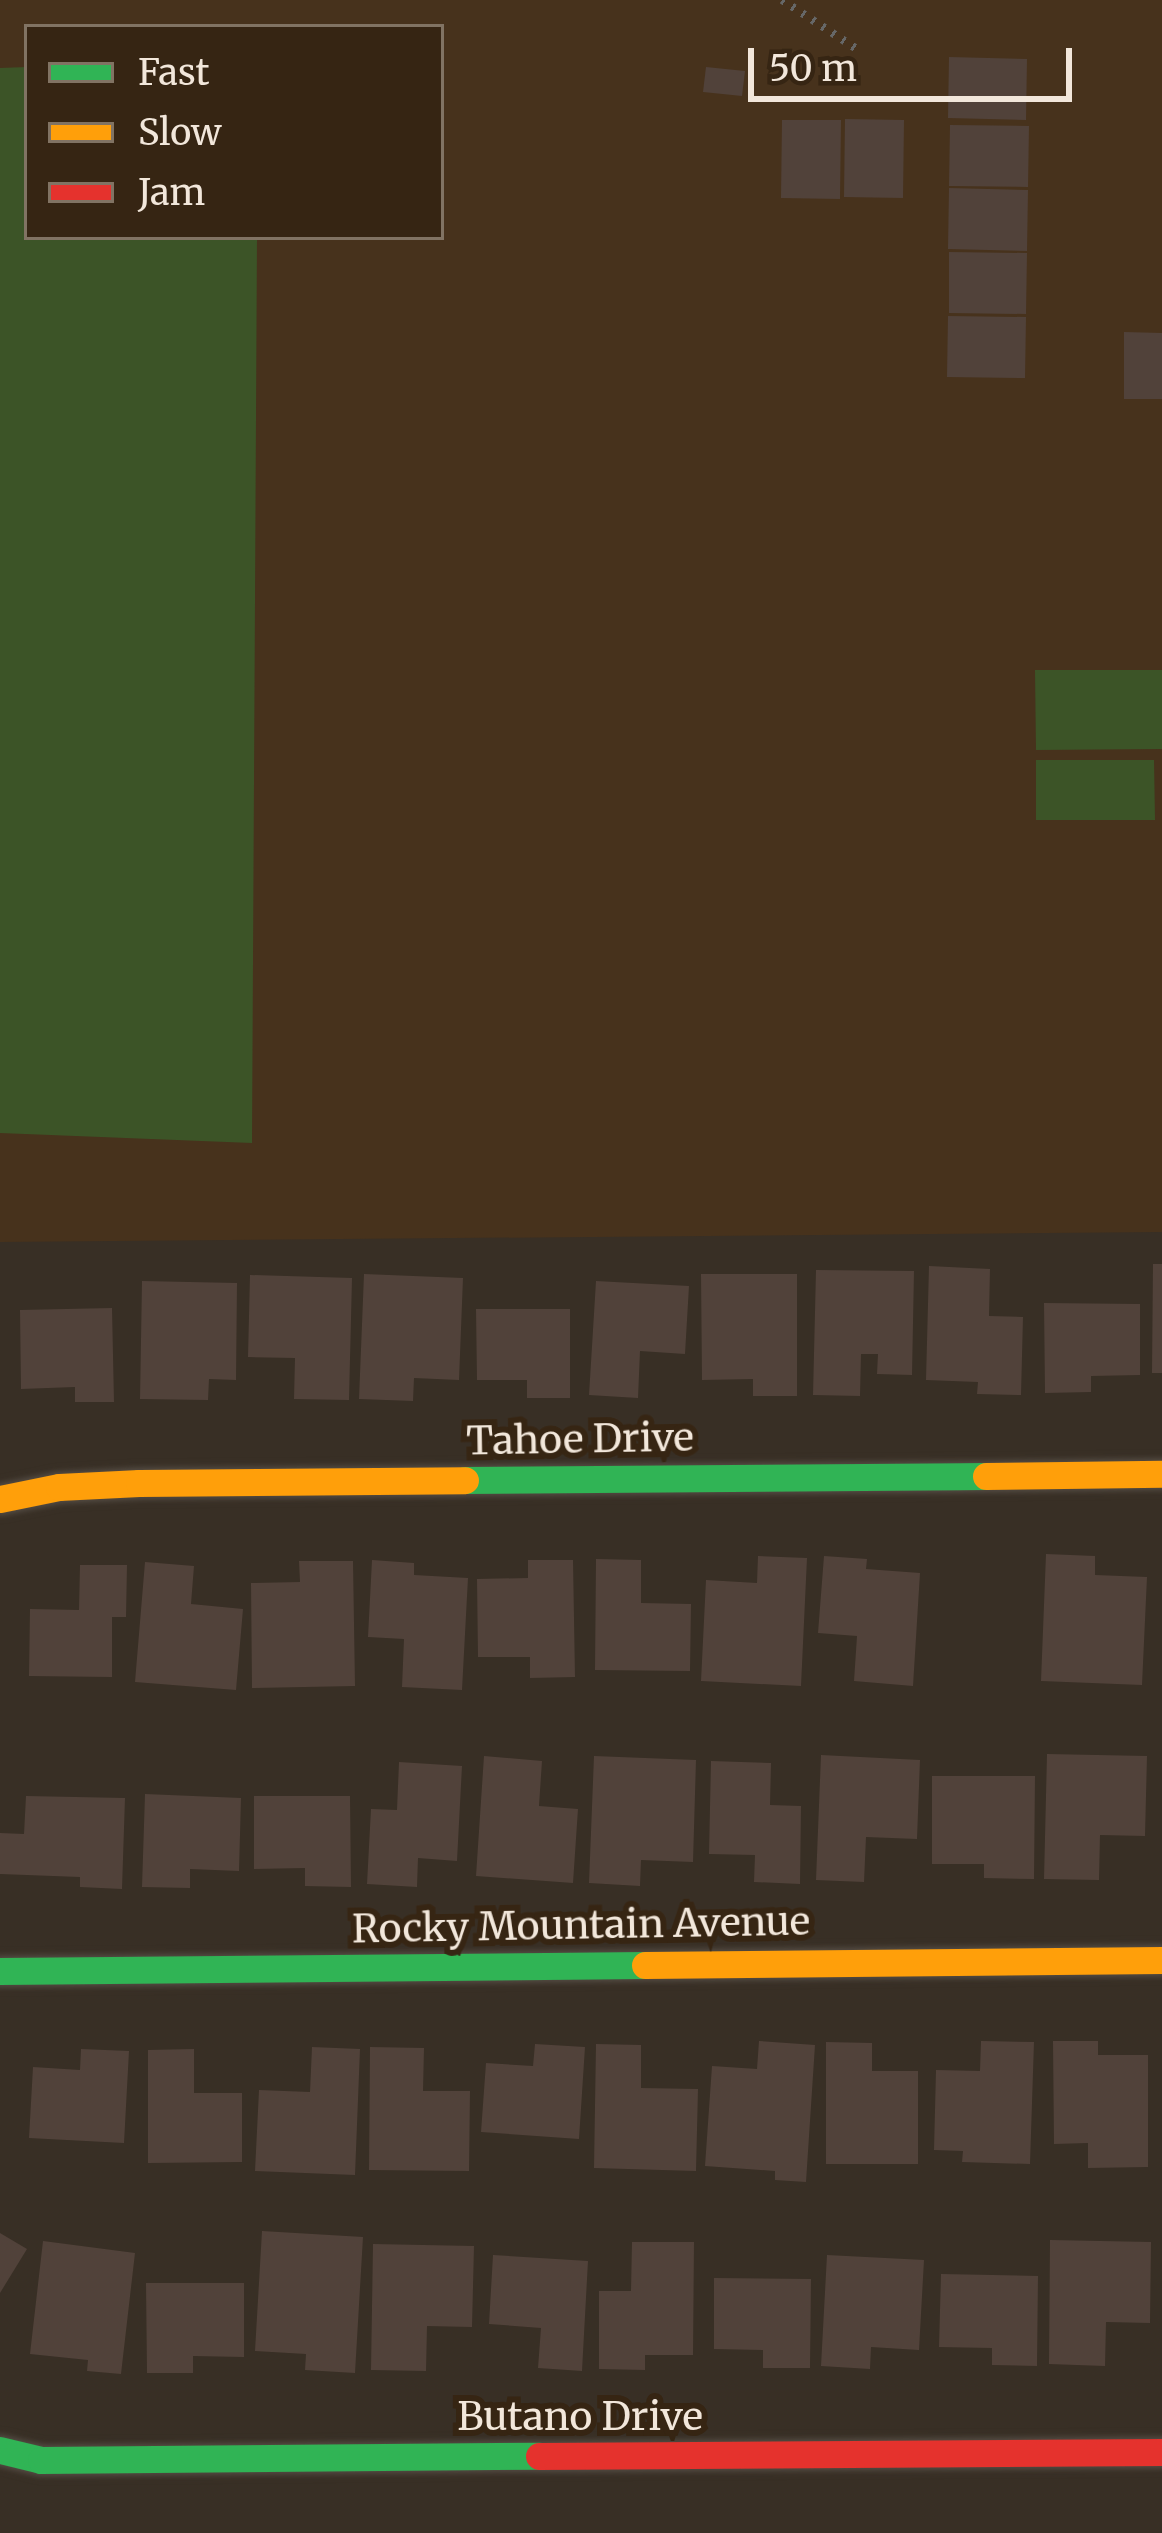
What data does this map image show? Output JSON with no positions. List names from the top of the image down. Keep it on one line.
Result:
{"streets":{"street":["Tahoe Drive","Rocky Mountain Avenue","Butano Drive"]},"legend":["Fast","Slow","Jam"],"scale_bar":"50 m"}
